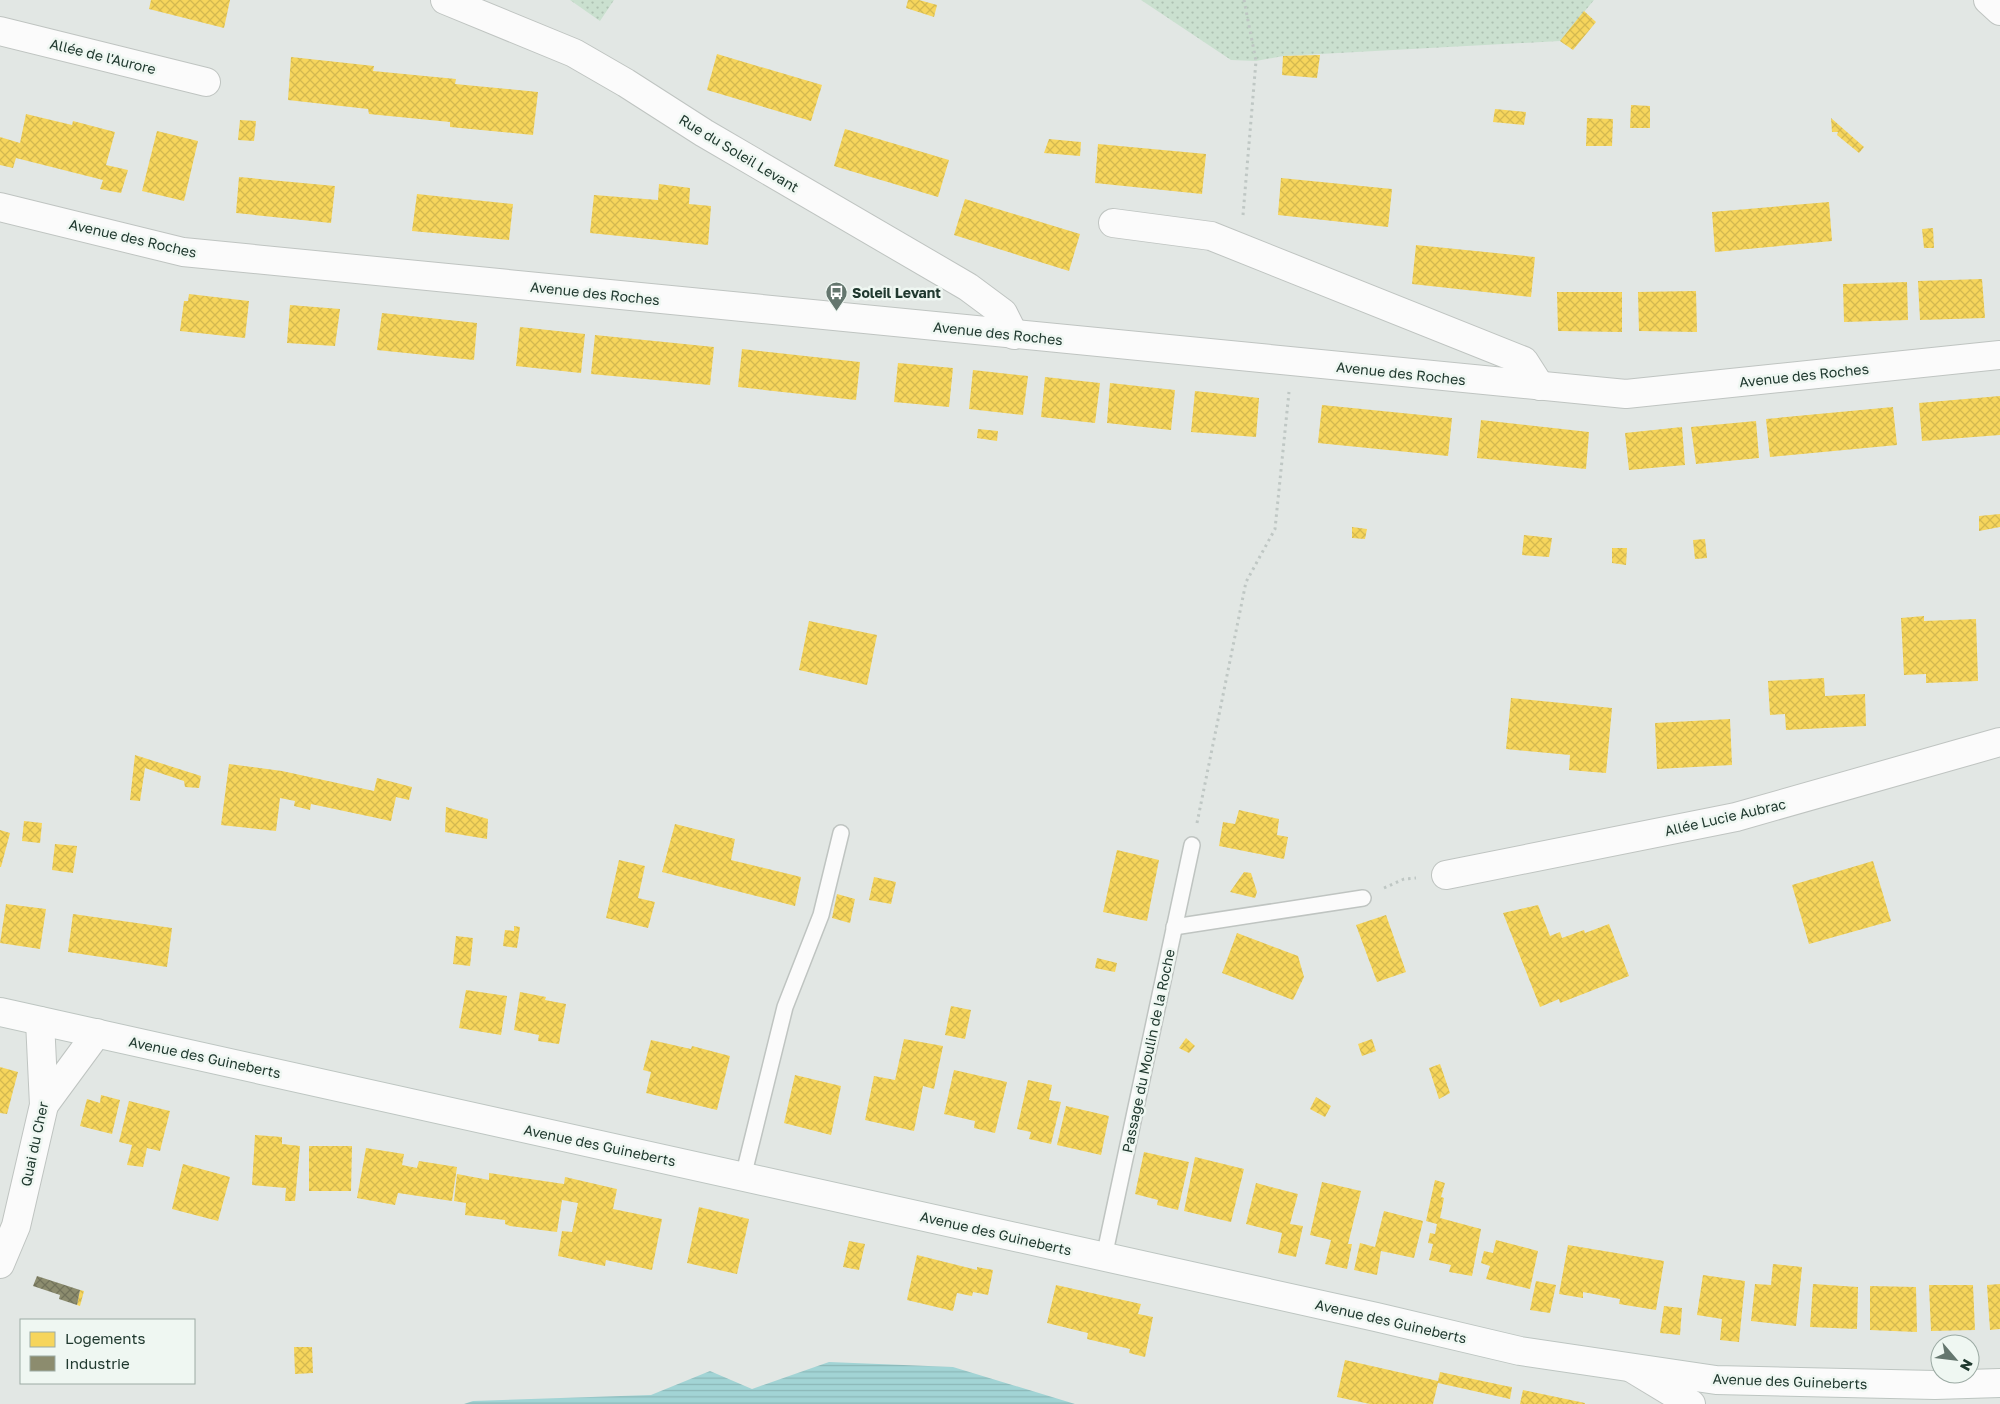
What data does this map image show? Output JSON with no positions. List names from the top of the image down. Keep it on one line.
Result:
{"streets":{"street":["Allée de l'Aurore","Rue du Soleil Levant","Avenue des Roches","Allée Lucie Aubrac","Avenue des Guineberts","Quai du Cher"],"lane":["Passage du Moulin de la Roche"]},"crossings":[["Rue du Soleil Levant","Avenue des Roches"],["Passage du Moulin de la Roche","Avenue des Guineberts"],["Avenue des Guineberts","Quai du Cher"]],"places":{"bus stop":["Soleil Levant"]},"legend":["Logements","Industrie"],"north":"bottom right"}
